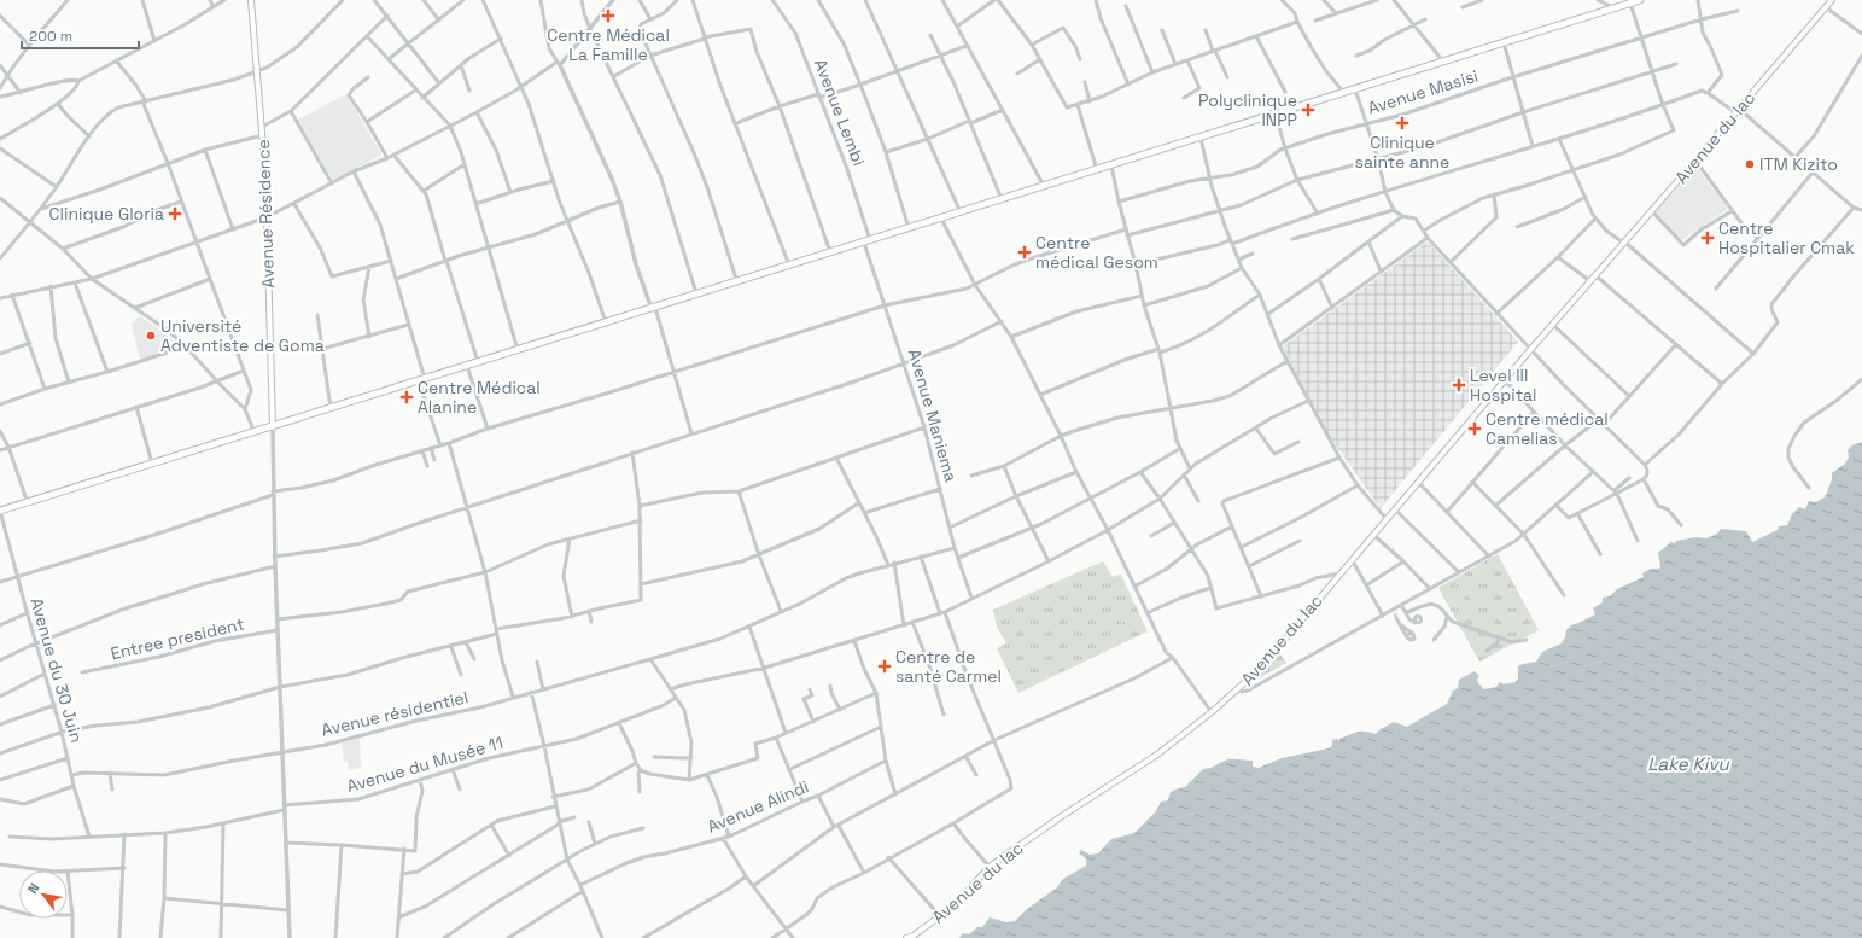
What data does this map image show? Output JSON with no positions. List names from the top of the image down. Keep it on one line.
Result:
{"streets":{"main road":["Avenue du lac","Avenue Résidence"],"street":["Avenue Masisi","Avenue Lembi","Avenue Maniema","Entree president","Avenue du 30 Juin","Avenue résidentiel","Avenue du Musée 11","Avenue Alindi"]},"crossings":[["Avenue Lembi","Avenue Maniema"],["Avenue Maniema","Avenue résidentiel"],["Avenue du 30 Juin","Avenue résidentiel"],["Avenue du 30 Juin","Avenue du Musée 11"]],"water":["Lake Kivu"],"places":{"health":["Centre Médical La Famille","Polyclinique INPP","Clinique sainte anne","Clinique Gloria","Centre Hospitalier Cmak","Centre médical Gesom","Level III Hospital","Centre Médical Alanine","Centre médical Camelias","Centre de santé Carmel"],"other":["ITM Kizito","Université Adventiste de Goma"]},"scale_bar":"200 m","north":"top left"}
